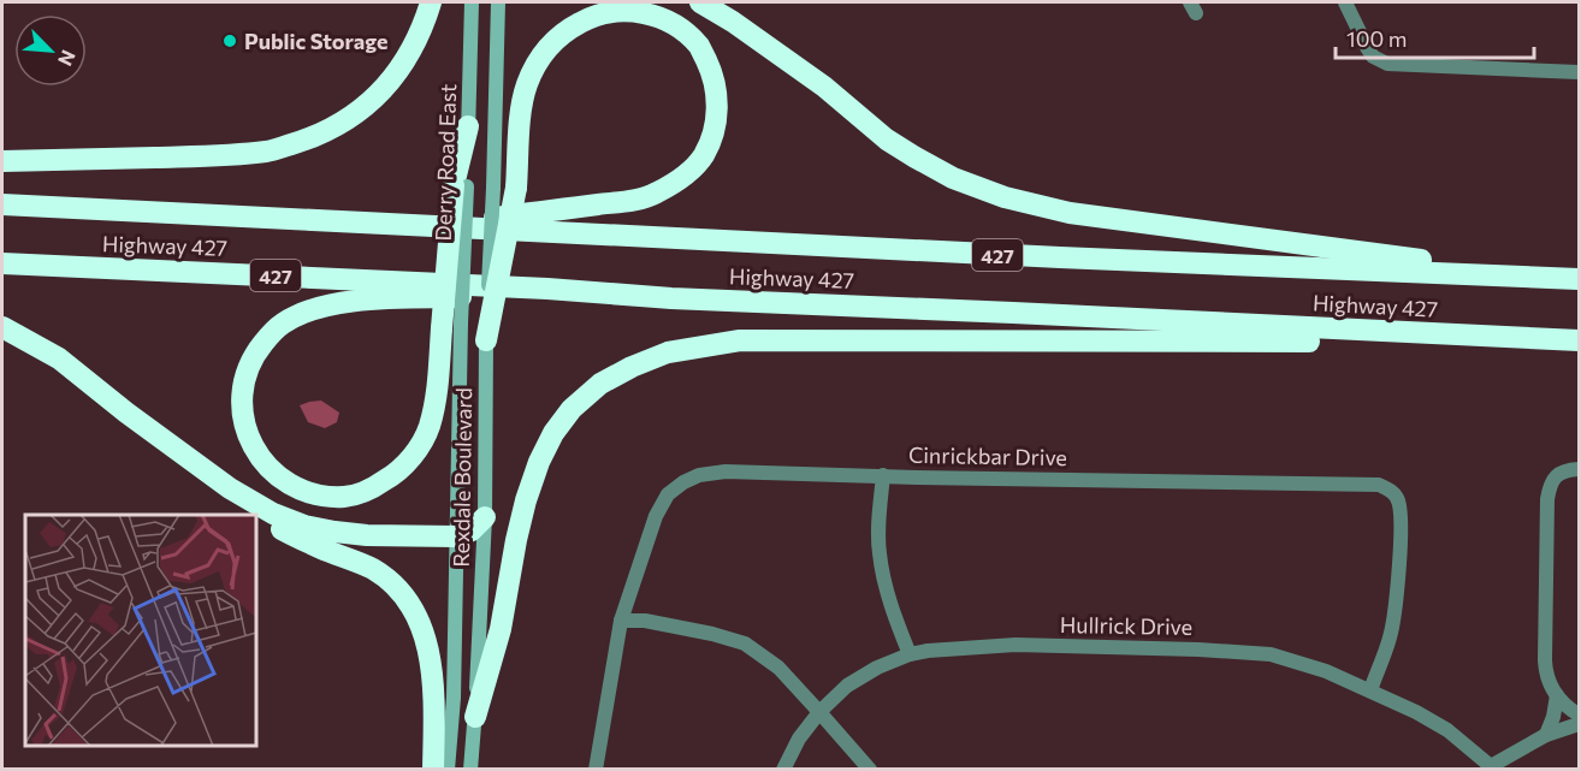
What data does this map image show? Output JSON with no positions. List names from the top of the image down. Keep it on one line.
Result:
{"streets":{"highway":["Highway 427","427"],"main road":["Derry Road East","Rexdale Boulevard"],"street":["Cinrickbar Drive","Hullrick Drive"]},"crossings":[["Cinrickbar Drive","Hullrick Drive"]],"places":["Public Storage"],"scale_bar":"100 m","north":"bottom right"}
